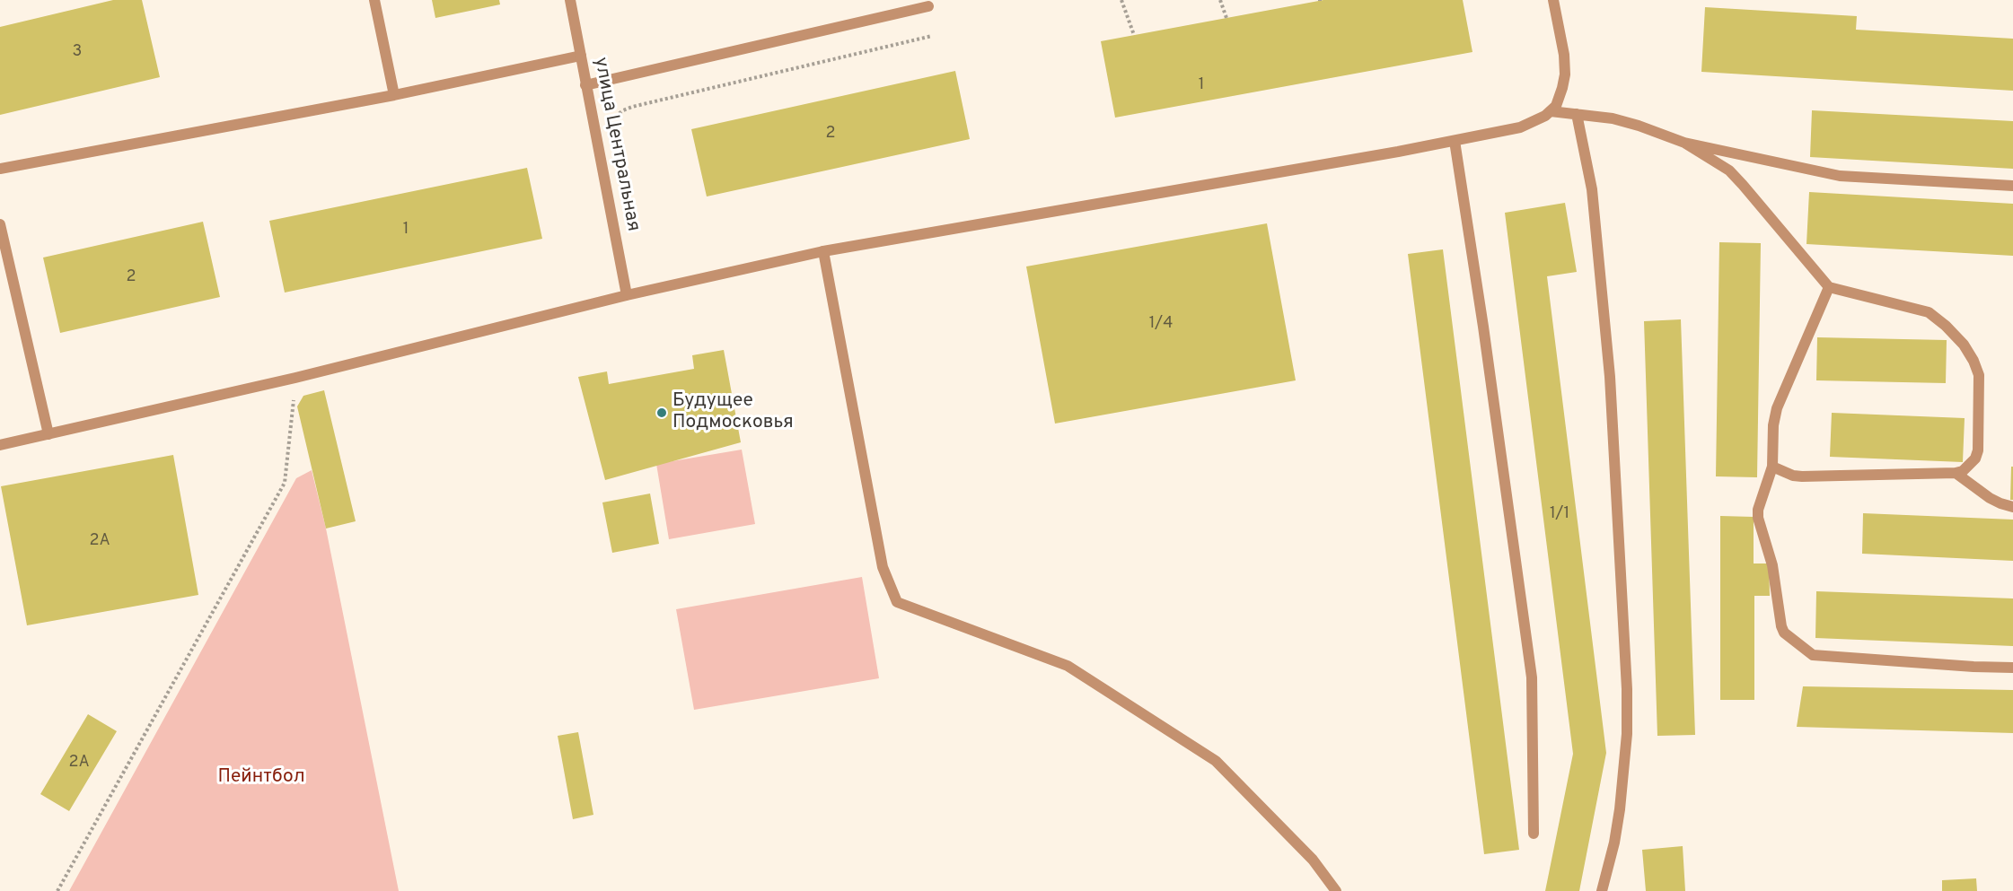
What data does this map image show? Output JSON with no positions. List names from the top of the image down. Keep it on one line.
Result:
{"streets":{"street":["улица Центральная"]},"parks":["Пейнтбол"],"places":["Будущее Подмосковья"],"house_numbers":["3","1","2","1","2","1/4","1/1","2А","2А"]}
